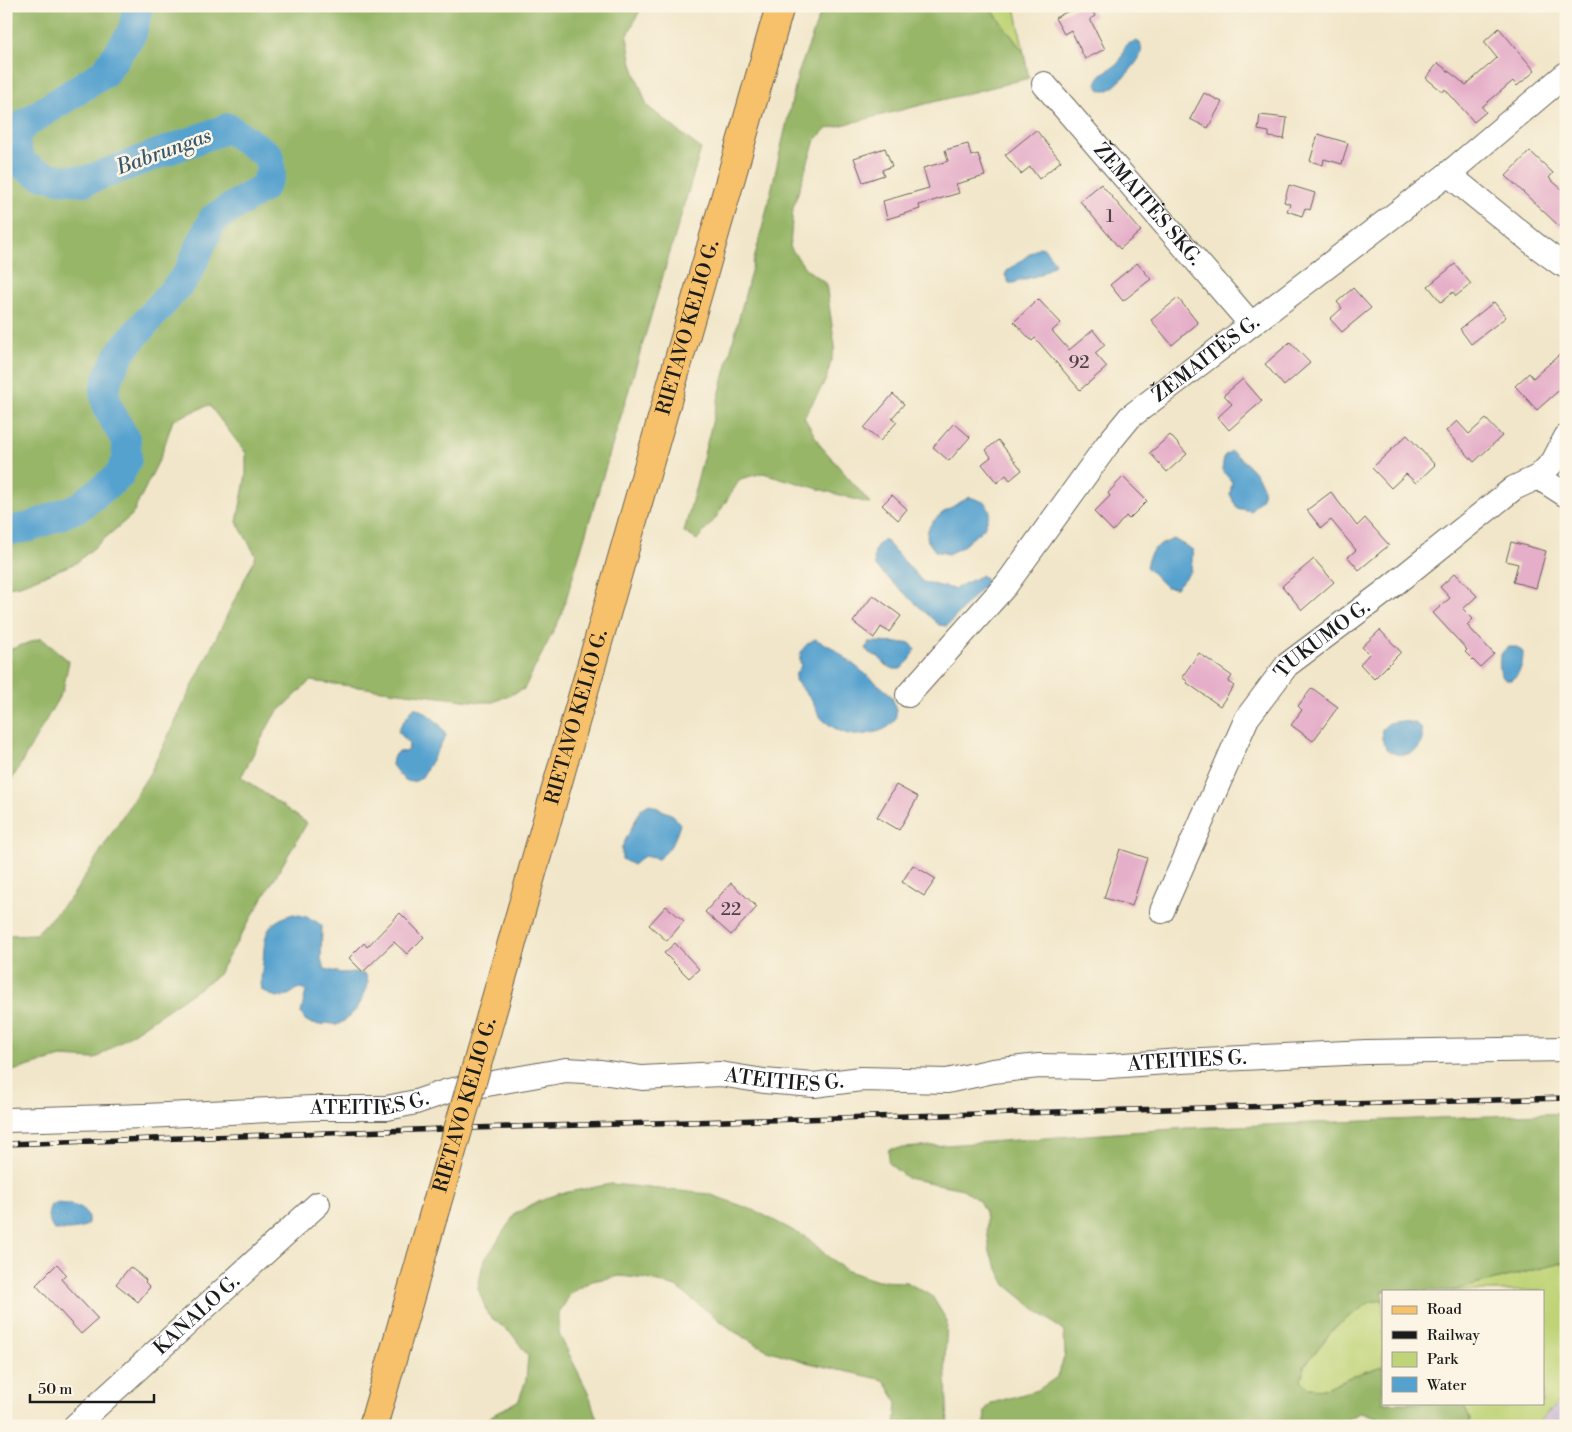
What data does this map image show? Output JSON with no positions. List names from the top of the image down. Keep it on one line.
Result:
{"streets":{"main road":["RIETAVO KELIO G."],"street":["ŽEMAITĖS SKG.","ŽEMAITĖS G.","TUKUMO G.","ATEITIES G.","KANALO G."]},"crossings":[["ŽEMAITĖS SKG.","ŽEMAITĖS G."]],"water":["Babrungas"],"house_numbers":["1","92","22"],"legend":["Road","Railway","Park","Water"],"scale_bar":"50 m"}
